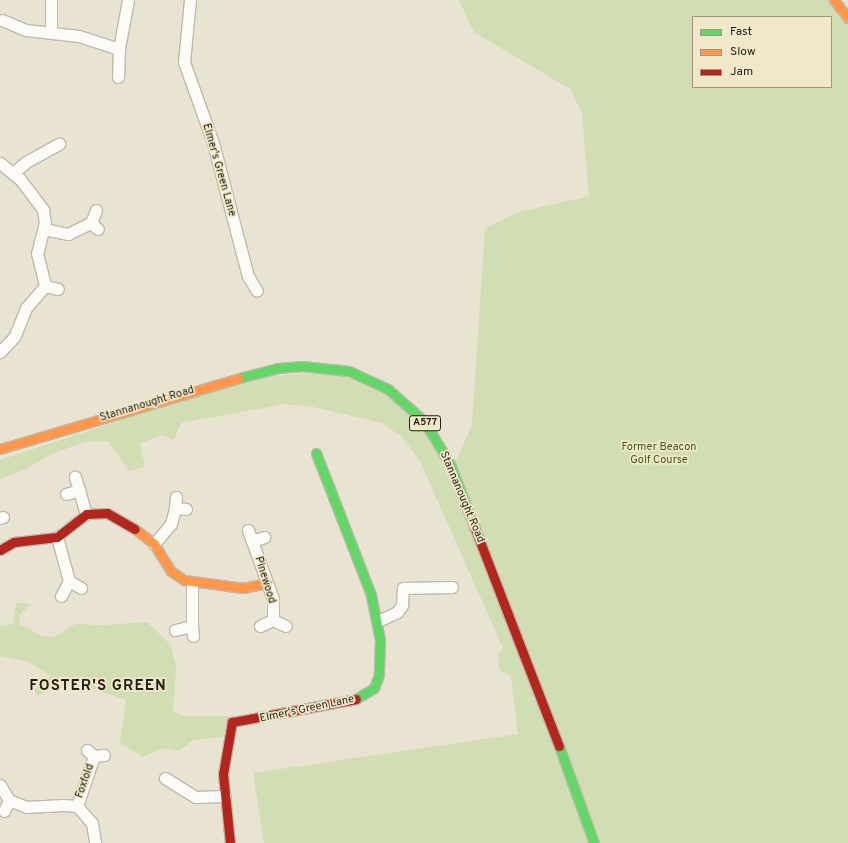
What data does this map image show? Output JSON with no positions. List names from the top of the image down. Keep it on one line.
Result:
{"streets":{"main road":["Elmer's Green Lane","Stannanought Road","A577"],"street":["Pinewood","Foxfold"]},"districts":["FOSTER'S GREEN"],"parks":["Former Beacon Golf Course"],"legend":["Fast","Slow","Jam"]}
